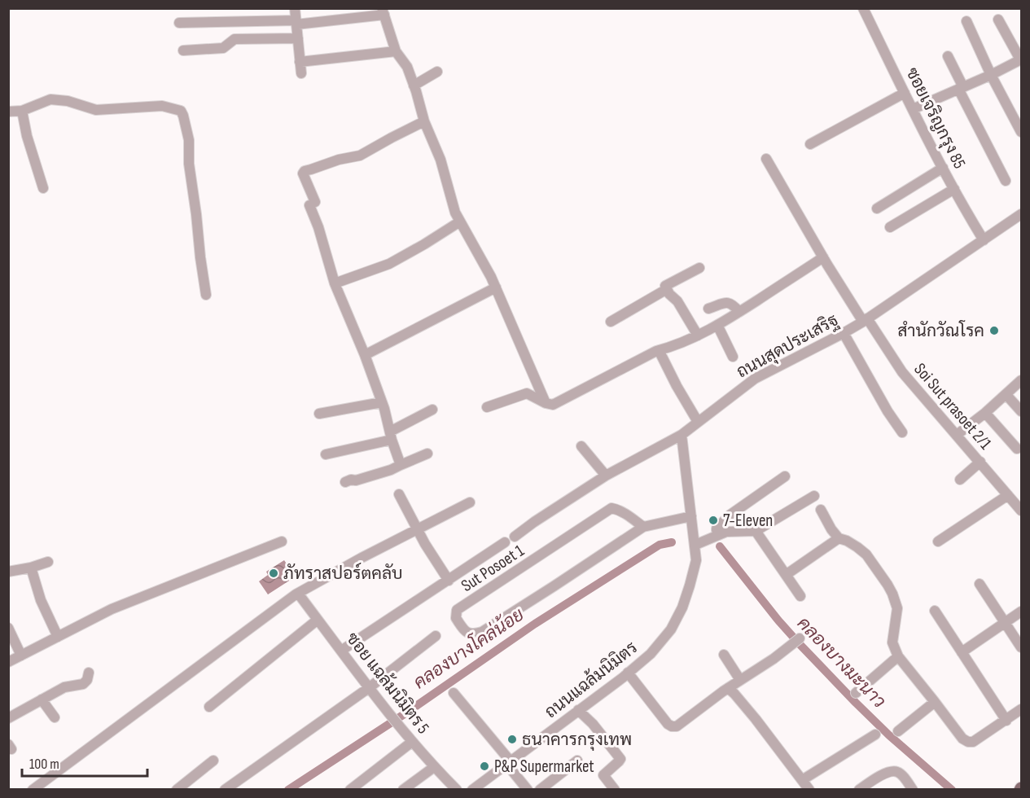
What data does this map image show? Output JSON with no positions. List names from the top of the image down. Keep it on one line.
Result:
{"streets":{"street":["ซอยเจริญกรุง 85","ถนนสุดประเสริฐ","Soi Sut prasoet 2/1","Sut Posoet 1","ถนนแฉล้มนิมิตร","ซอย แฉล้มนิมิตร 5"]},"crossings":[["ซอยเจริญกรุง 85","ถนนสุดประเสริฐ"],["ถนนสุดประเสริฐ","Soi Sut prasoet 2/1"]],"water":["คลองบางโคล่น้อย","คลองบางมะนาว"],"places":["สำนักวัณโรค","7-Eleven","ภัทราสปอร์ตคลับ","ธนาคารกรุงเทพ","P&P Supermarket"],"scale_bar":"100 m"}
